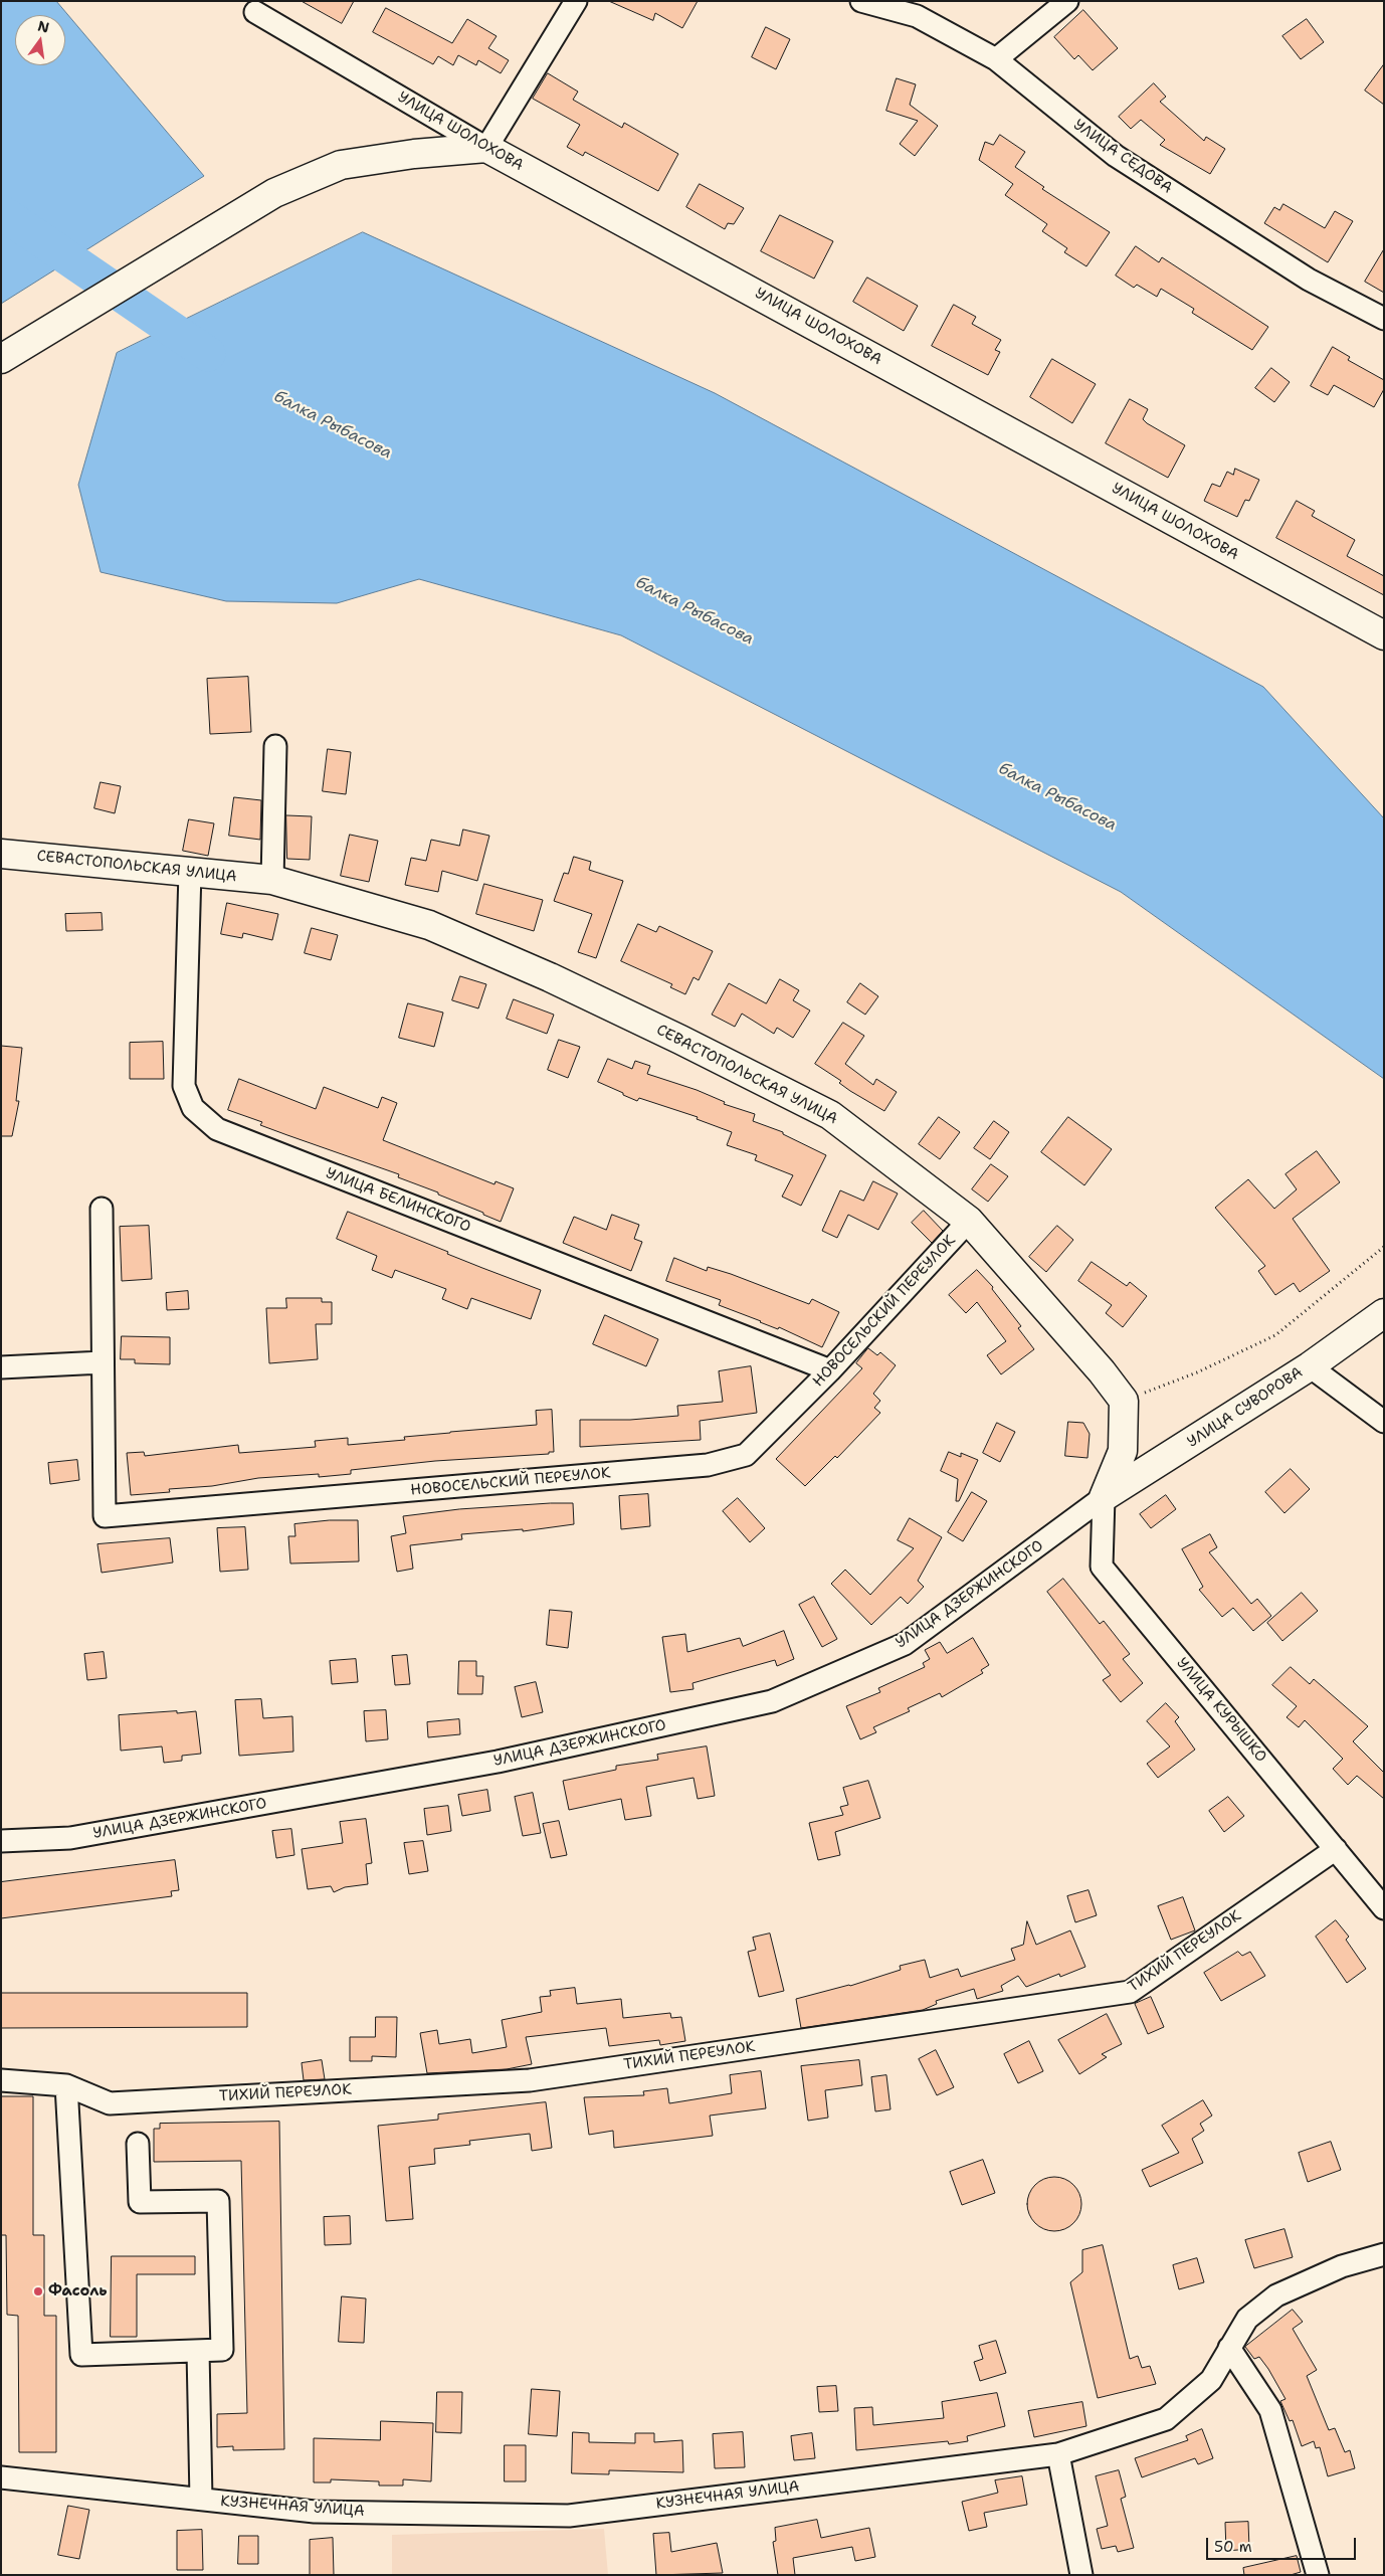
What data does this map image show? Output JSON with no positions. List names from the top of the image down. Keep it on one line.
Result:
{"streets":{"main road":["УЛИЦА ШОЛОХОВА","СЕВАСТОПОЛЬСКАЯ УЛИЦА","УЛИЦА СУВОРОВА"],"street":["УЛИЦА СЕДОВА","УЛИЦА БЕЛИНСКОГО","НОВОСЕЛЬСКИЙ ПЕРЕУЛОК","УЛИЦА ДЗЕРЖИНСКОГО","УЛИЦА КУРЫШКО","ТИХИЙ ПЕРЕУЛОК","КУЗНЕЧНАЯ УЛИЦА"]},"crossings":[["СЕВАСТОПОЛЬСКАЯ УЛИЦА","УЛИЦА БЕЛИНСКОГО"],["СЕВАСТОПОЛЬСКАЯ УЛИЦА","НОВОСЕЛЬСКИЙ ПЕРЕУЛОК"],["УЛИЦА БЕЛИНСКОГО","НОВОСЕЛЬСКИЙ ПЕРЕУЛОК"],["УЛИЦА СУВОРОВА","УЛИЦА ДЗЕРЖИНСКОГО"],["УЛИЦА СУВОРОВА","УЛИЦА КУРЫШКО"],["УЛИЦА ДЗЕРЖИНСКОГО","УЛИЦА КУРЫШКО"],["УЛИЦА КУРЫШКО","ТИХИЙ ПЕРЕУЛОК"]],"water":["балка Рыбасова"],"places":["Фасоль"],"scale_bar":"50 m","north":"top"}
